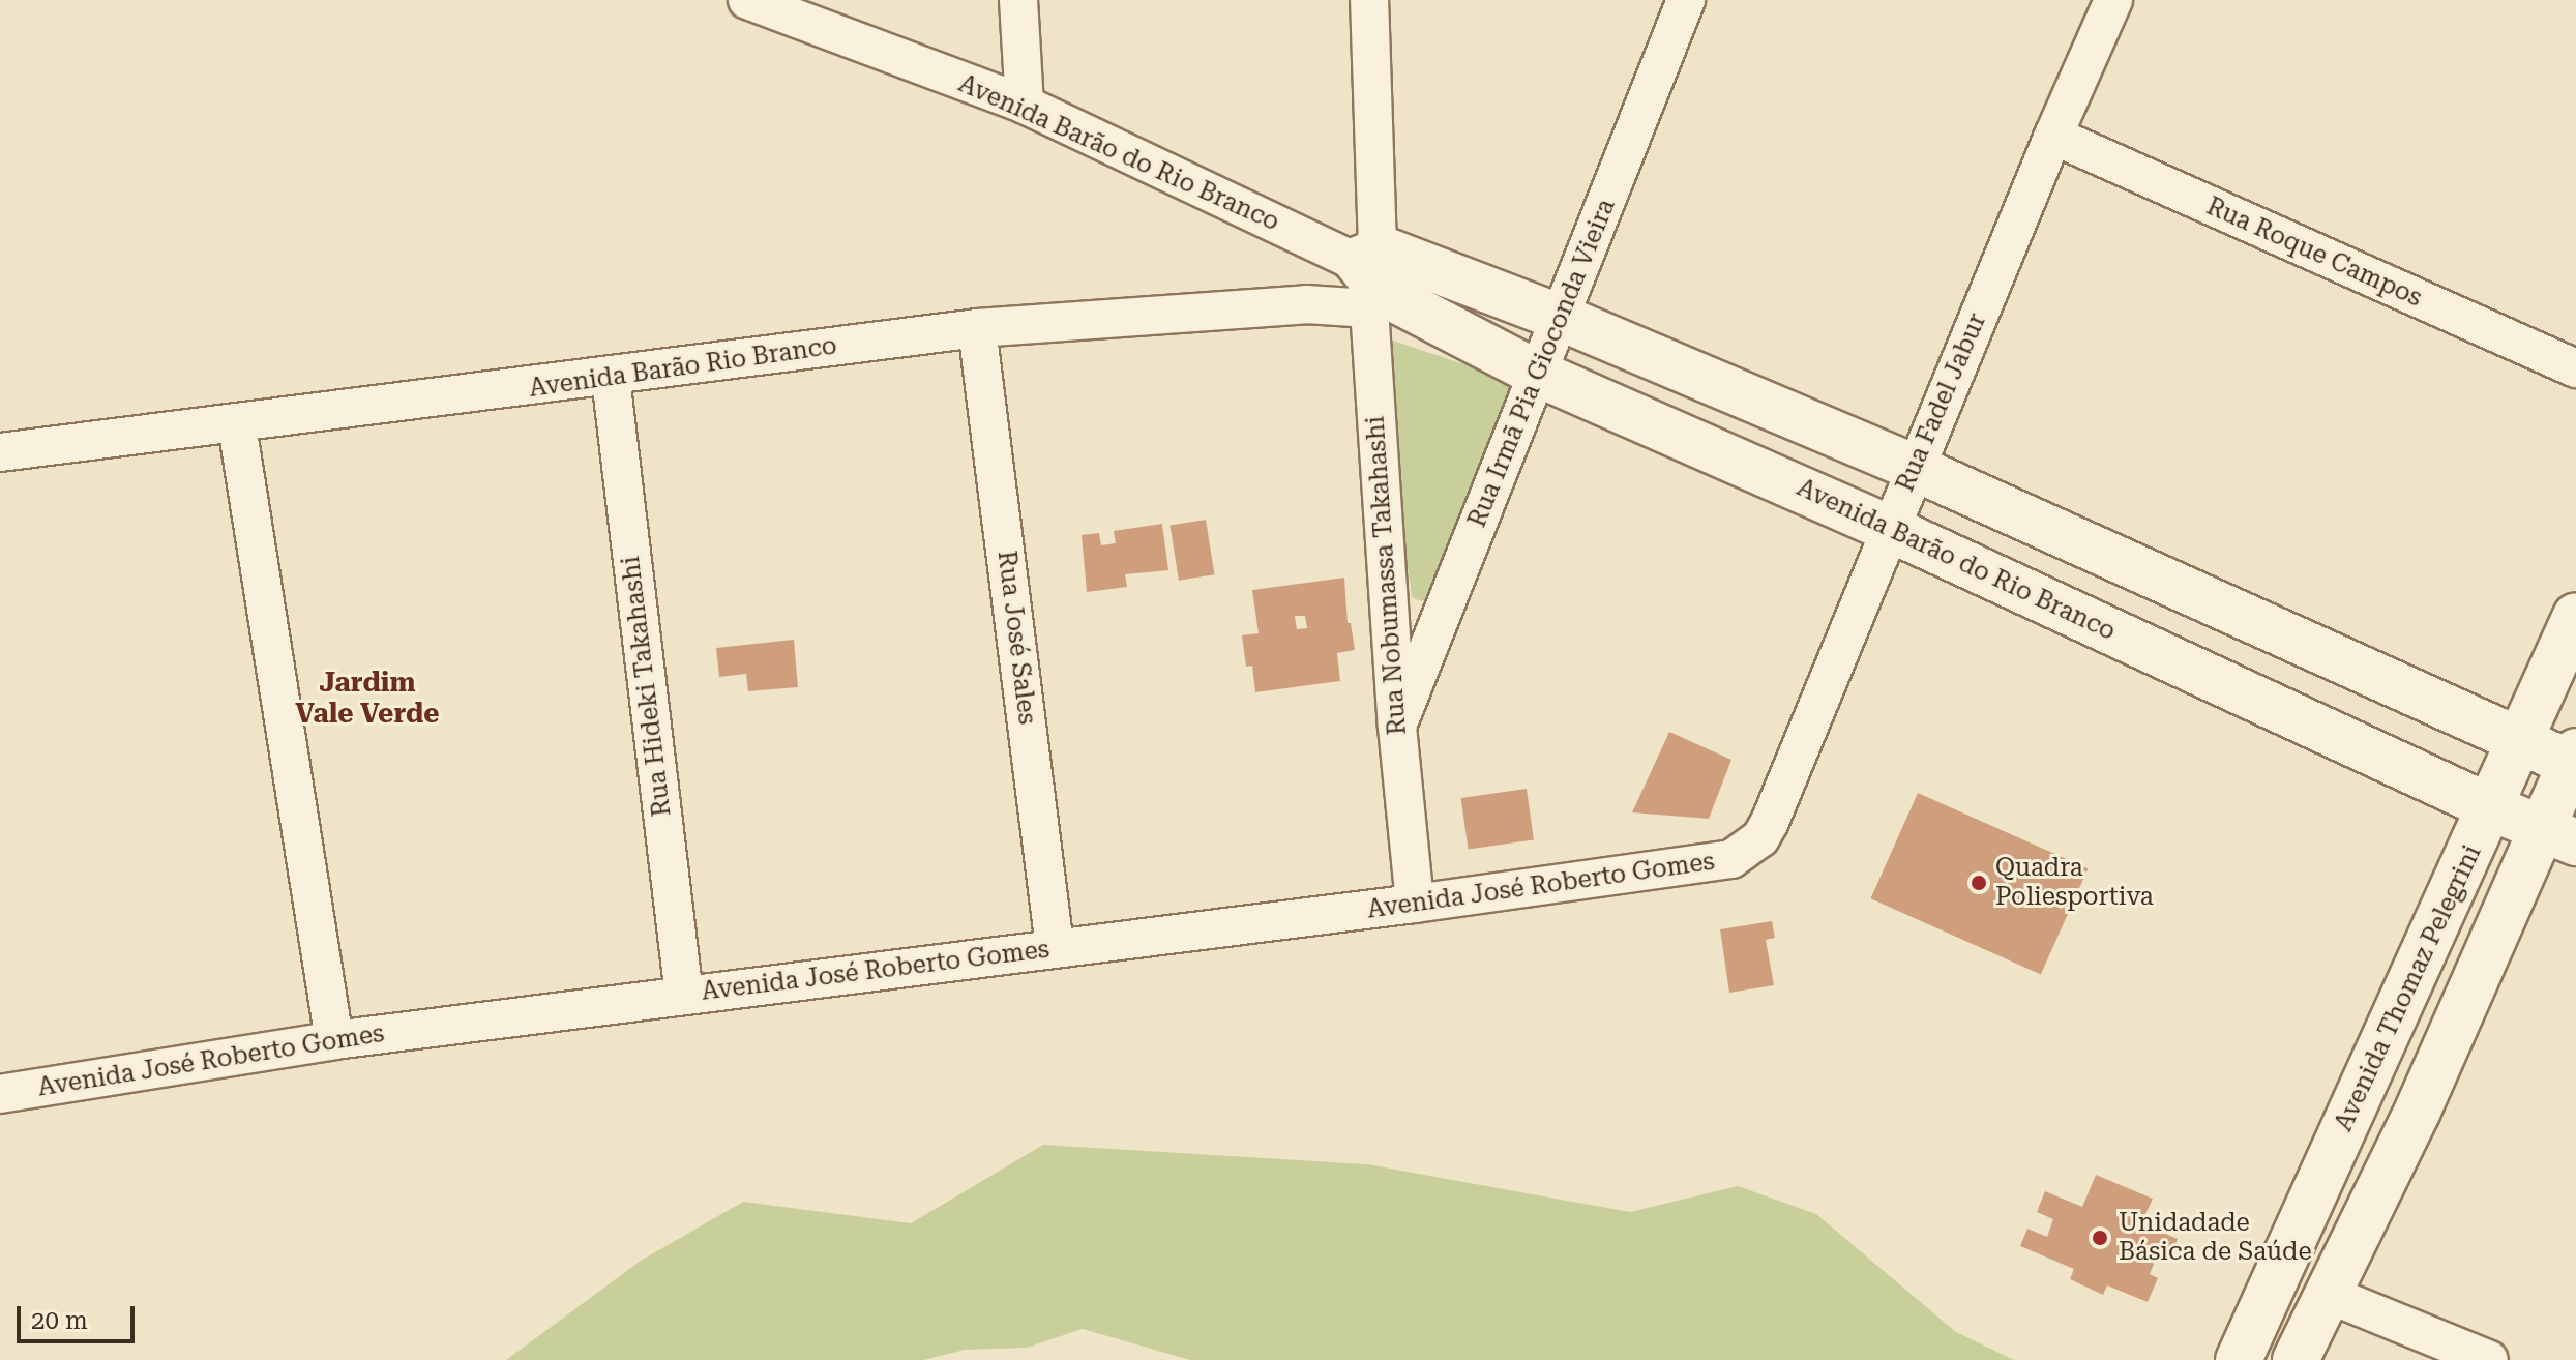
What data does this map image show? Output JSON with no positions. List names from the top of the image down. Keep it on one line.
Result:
{"streets":{"street":["Avenida Barão do Rio Branco","Rua Roque Campos","Rua Irmã Pia Gioconda Vieira","Avenida Barão Rio Branco","Rua Fadel Jabur","Rua Nobumassa Takahashi","Rua José Sales","Rua Hideki Takahashi","Avenida José Roberto Gomes","Avenida Thomaz Pelegrini"]},"crossings":[["Avenida Barão do Rio Branco","Rua Irmã Pia Gioconda Vieira"],["Avenida Barão do Rio Branco","Avenida Barão Rio Branco"],["Avenida Barão do Rio Branco","Rua Fadel Jabur"],["Avenida Barão do Rio Branco","Rua Nobumassa Takahashi"],["Avenida Barão do Rio Branco","Avenida Thomaz Pelegrini"],["Rua Roque Campos","Rua Fadel Jabur"],["Rua Irmã Pia Gioconda Vieira","Rua Nobumassa Takahashi"],["Avenida Barão Rio Branco","Rua Nobumassa Takahashi"],["Avenida Barão Rio Branco","Rua José Sales"],["Avenida Barão Rio Branco","Rua Hideki Takahashi"],["Rua Fadel Jabur","Avenida José Roberto Gomes"],["Rua Nobumassa Takahashi","Avenida José Roberto Gomes"],["Rua José Sales","Avenida José Roberto Gomes"],["Rua Hideki Takahashi","Avenida José Roberto Gomes"]],"districts":["Jardim Vale Verde"],"places":["Quadra Poliesportiva","Unidadade Básica de Saúde"],"scale_bar":"20 m"}
